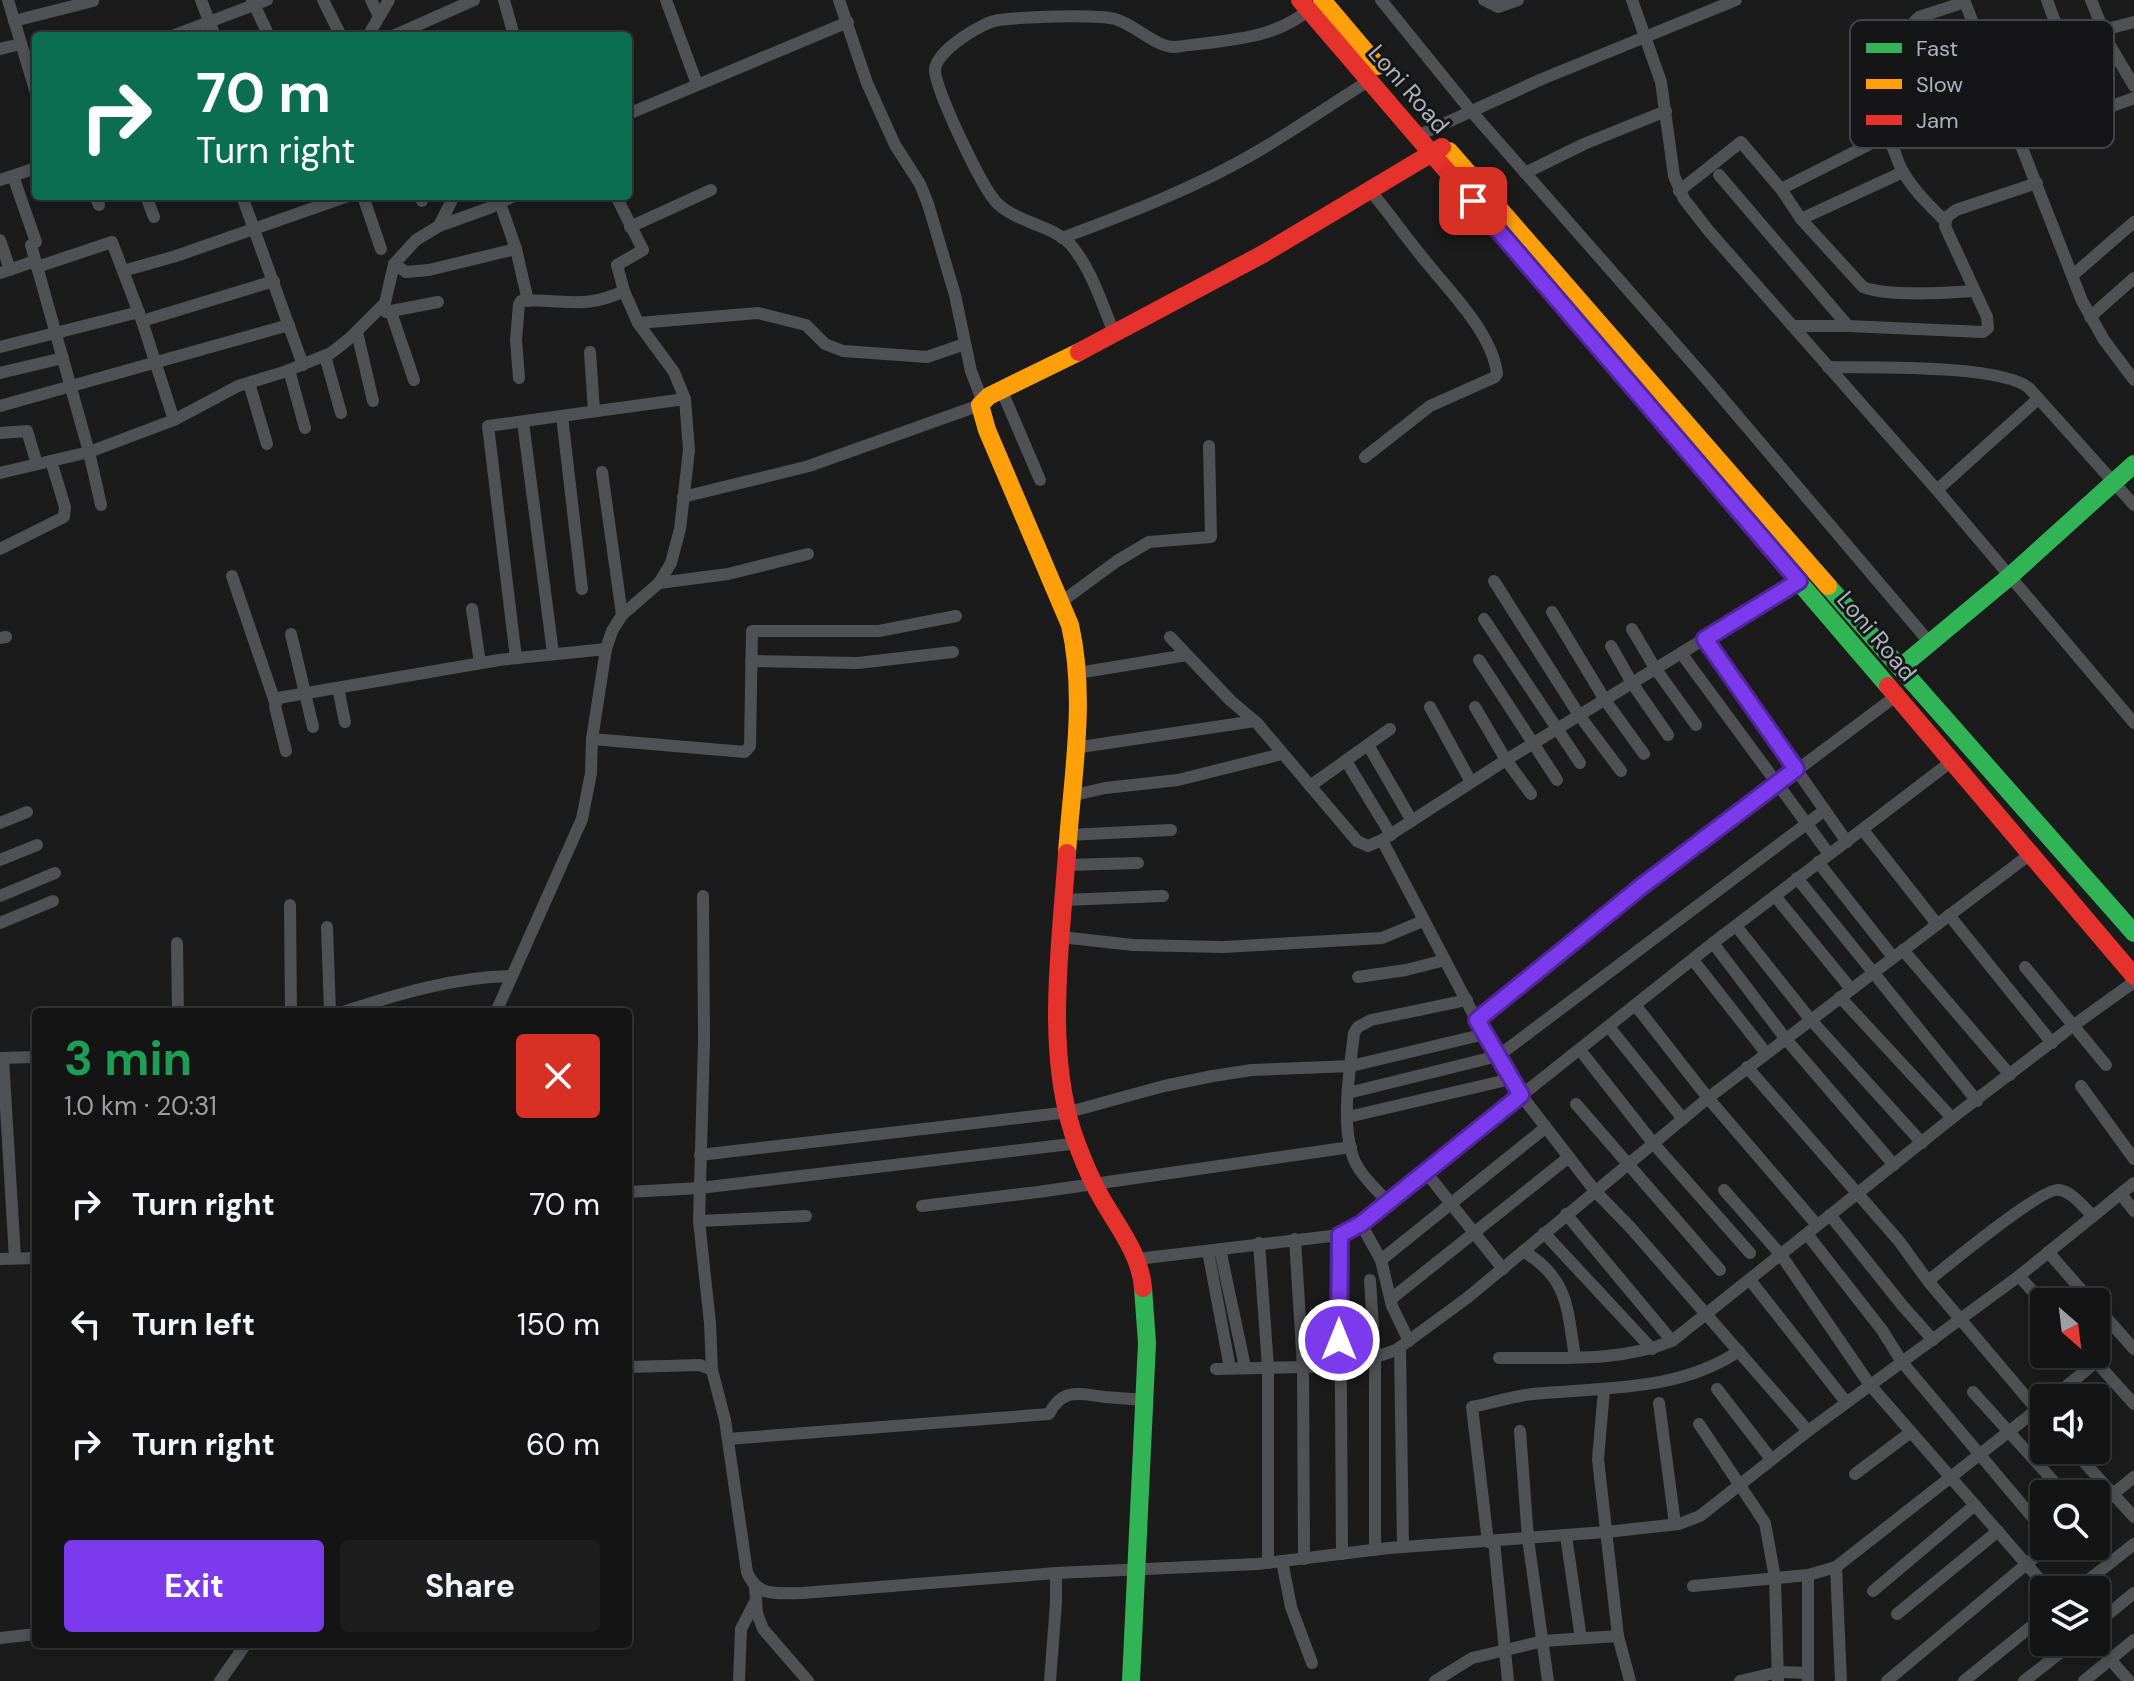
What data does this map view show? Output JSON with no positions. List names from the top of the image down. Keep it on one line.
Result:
{"streets":{"main road":["Loni Road"]},"legend":["Fast","Slow","Jam"],"north":"bottom right","page":{"turn":["70 m","Turn right"],"heading":["3 min","1.0 km · 20:31"],"list":[{"name":"Turn right","value":"70 m"},{"name":"Turn left","value":"150 m"},{"name":"Turn right","value":"60 m"}],"buttons":["Exit","Share"]}}
